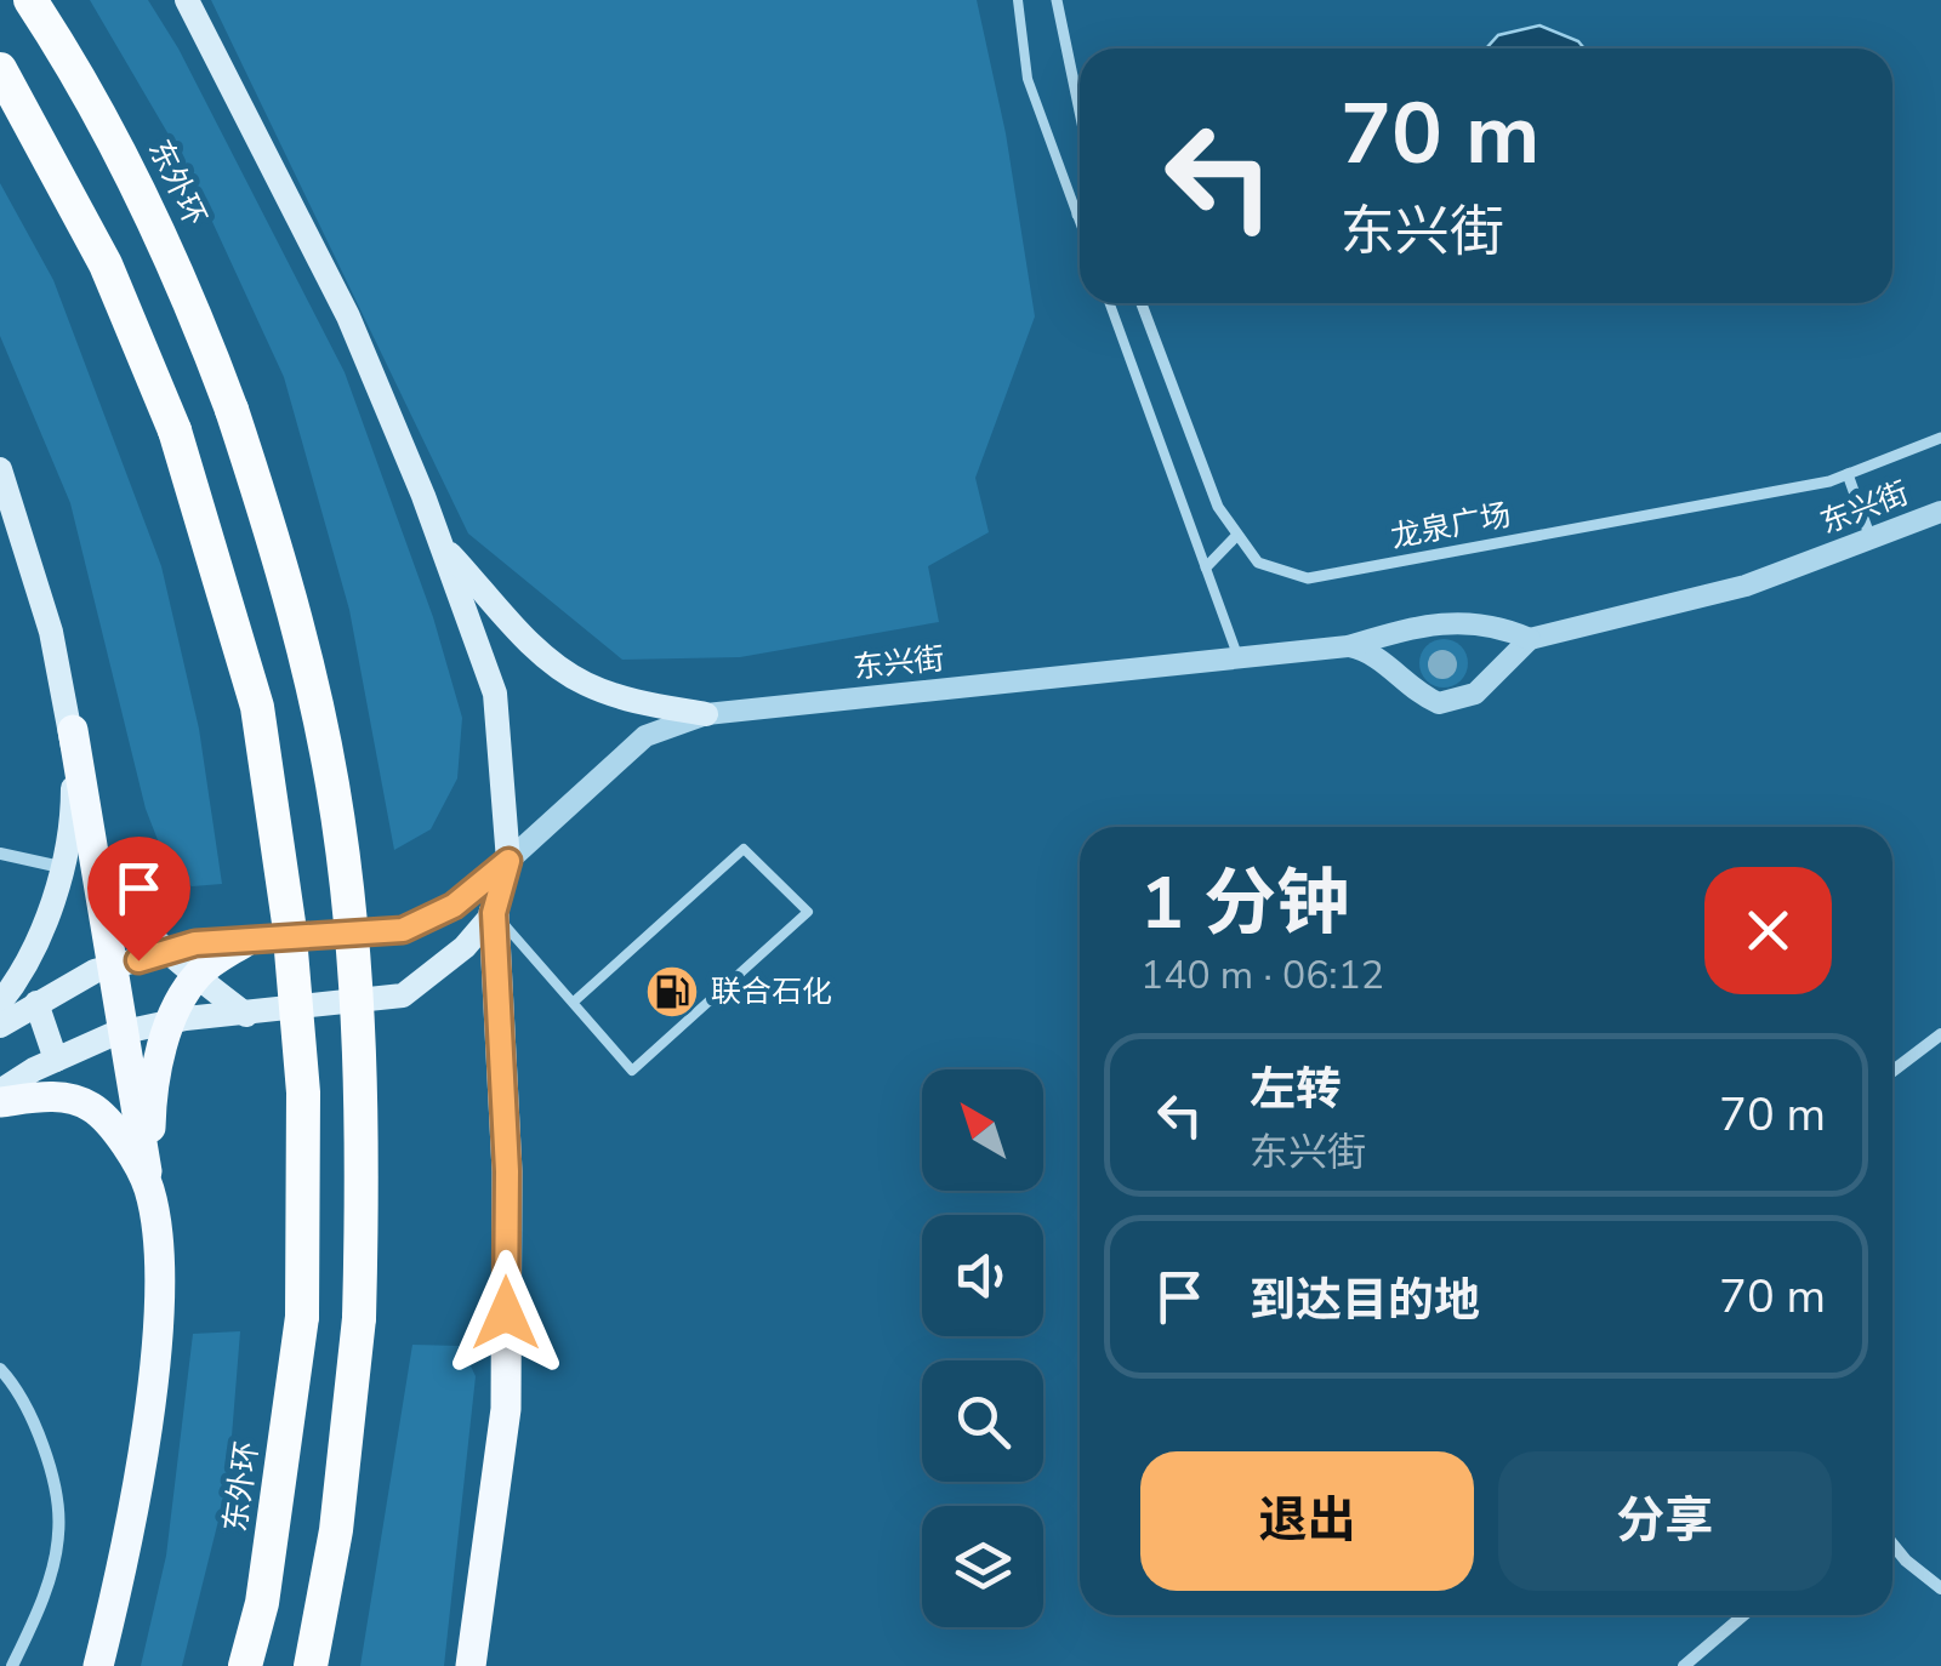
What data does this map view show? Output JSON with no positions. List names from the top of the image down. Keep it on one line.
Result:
{"streets":{"highway":["东外环"],"main road":["东兴街"],"street":["龙泉广场"]},"places":{"fuel station":["联合石化"]},"north":"top left","page":{"turn":["70 m","东兴街"],"heading":["1 分钟","140 m · 06:12"],"list":[{"name":"左转","note":"东兴街","value":"70 m"},{"name":"到达目的地","value":"70 m"}],"buttons":["退出","分享"]}}
